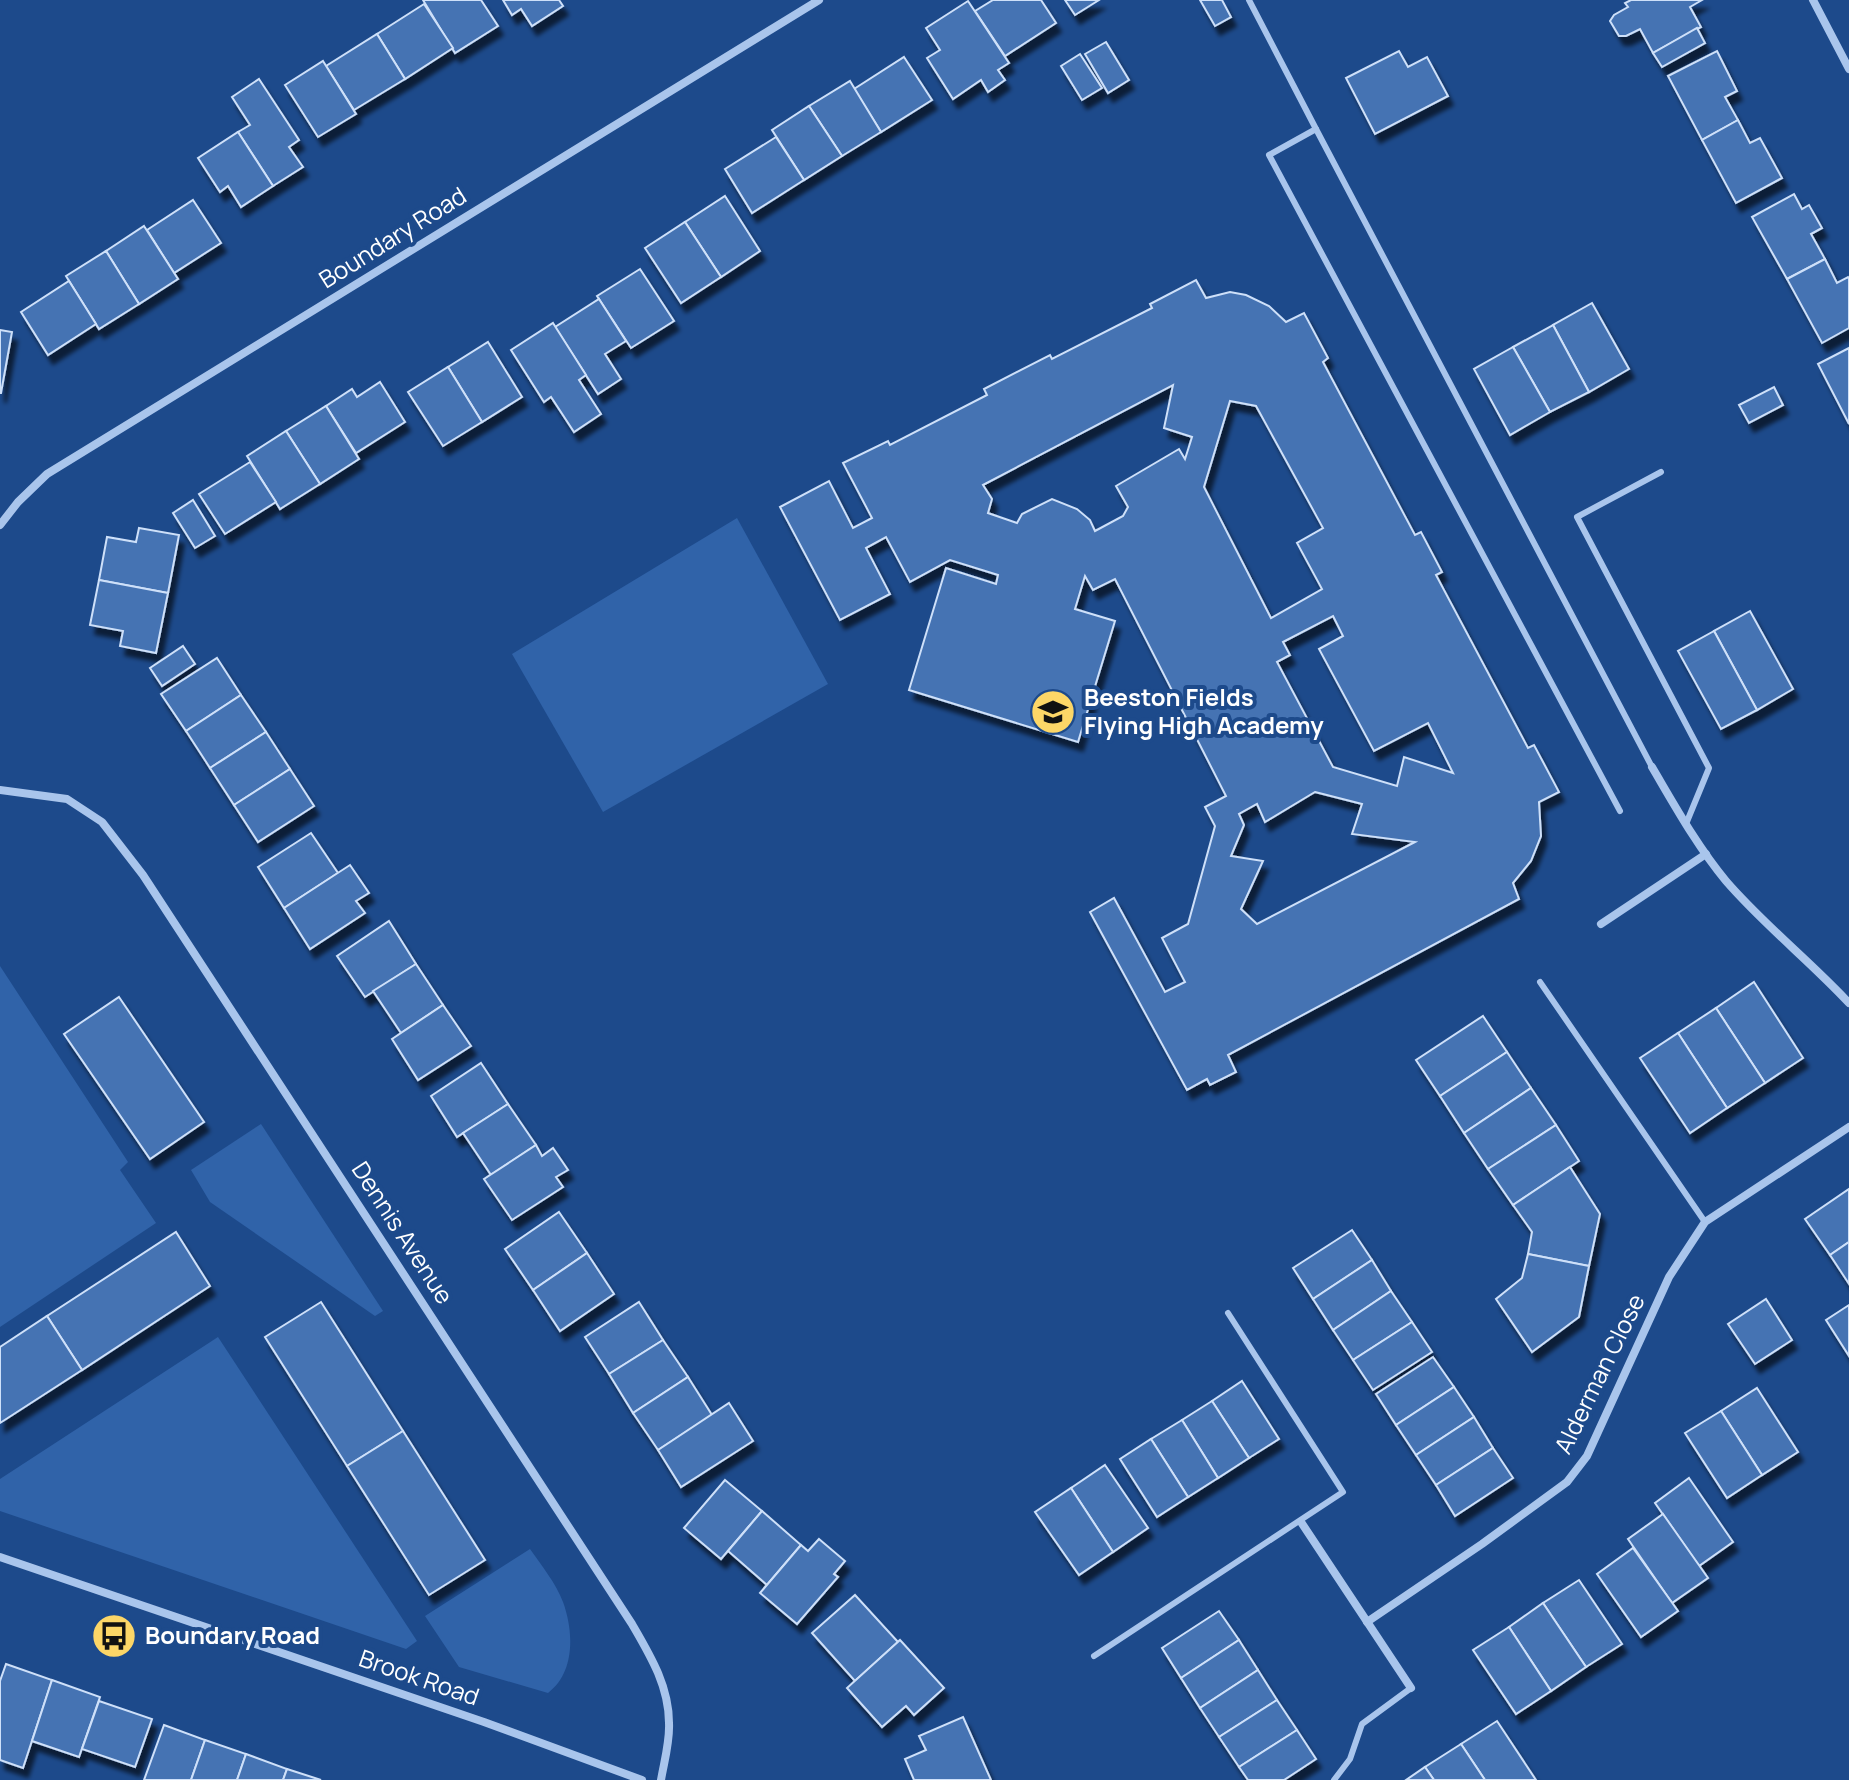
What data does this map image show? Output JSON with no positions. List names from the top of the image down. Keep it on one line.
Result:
{"streets":{"street":["Boundary Road","Dennis Avenue","Alderman Close","Brook Road"]},"places":{"school or university":["Beeston Fields Flying High Academy"],"bus stop":["Boundary Road"]}}
